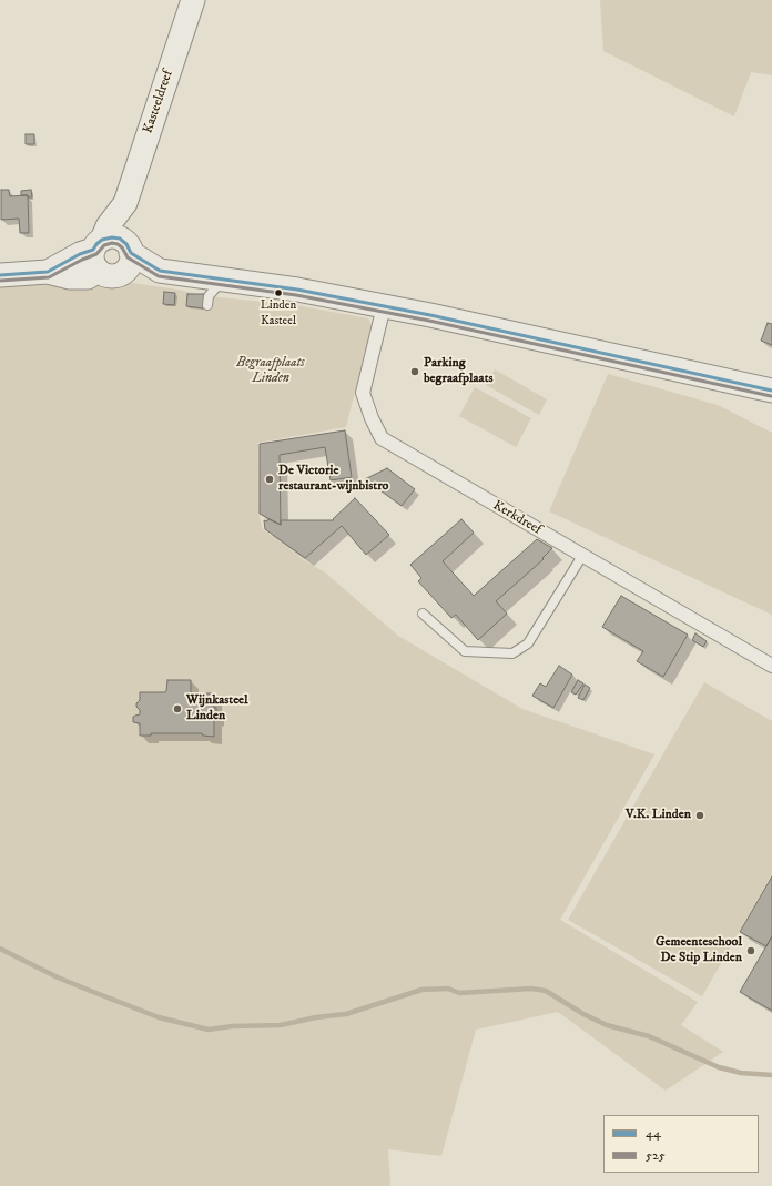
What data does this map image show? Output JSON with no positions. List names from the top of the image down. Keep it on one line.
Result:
{"streets":{"street":["Kasteeldreef","Kerkdreef"]},"parks":["Begraafplaats Linden"],"places":["Linden Kasteel","Parking begraafplaats","De Victorie restaurant-wijnbistro","Wijnkasteel Linden","V.K. Linden","Gemeenteschool De Stip Linden"],"lines":["transit line 44","transit line 525"],"legend":["44","525"]}
